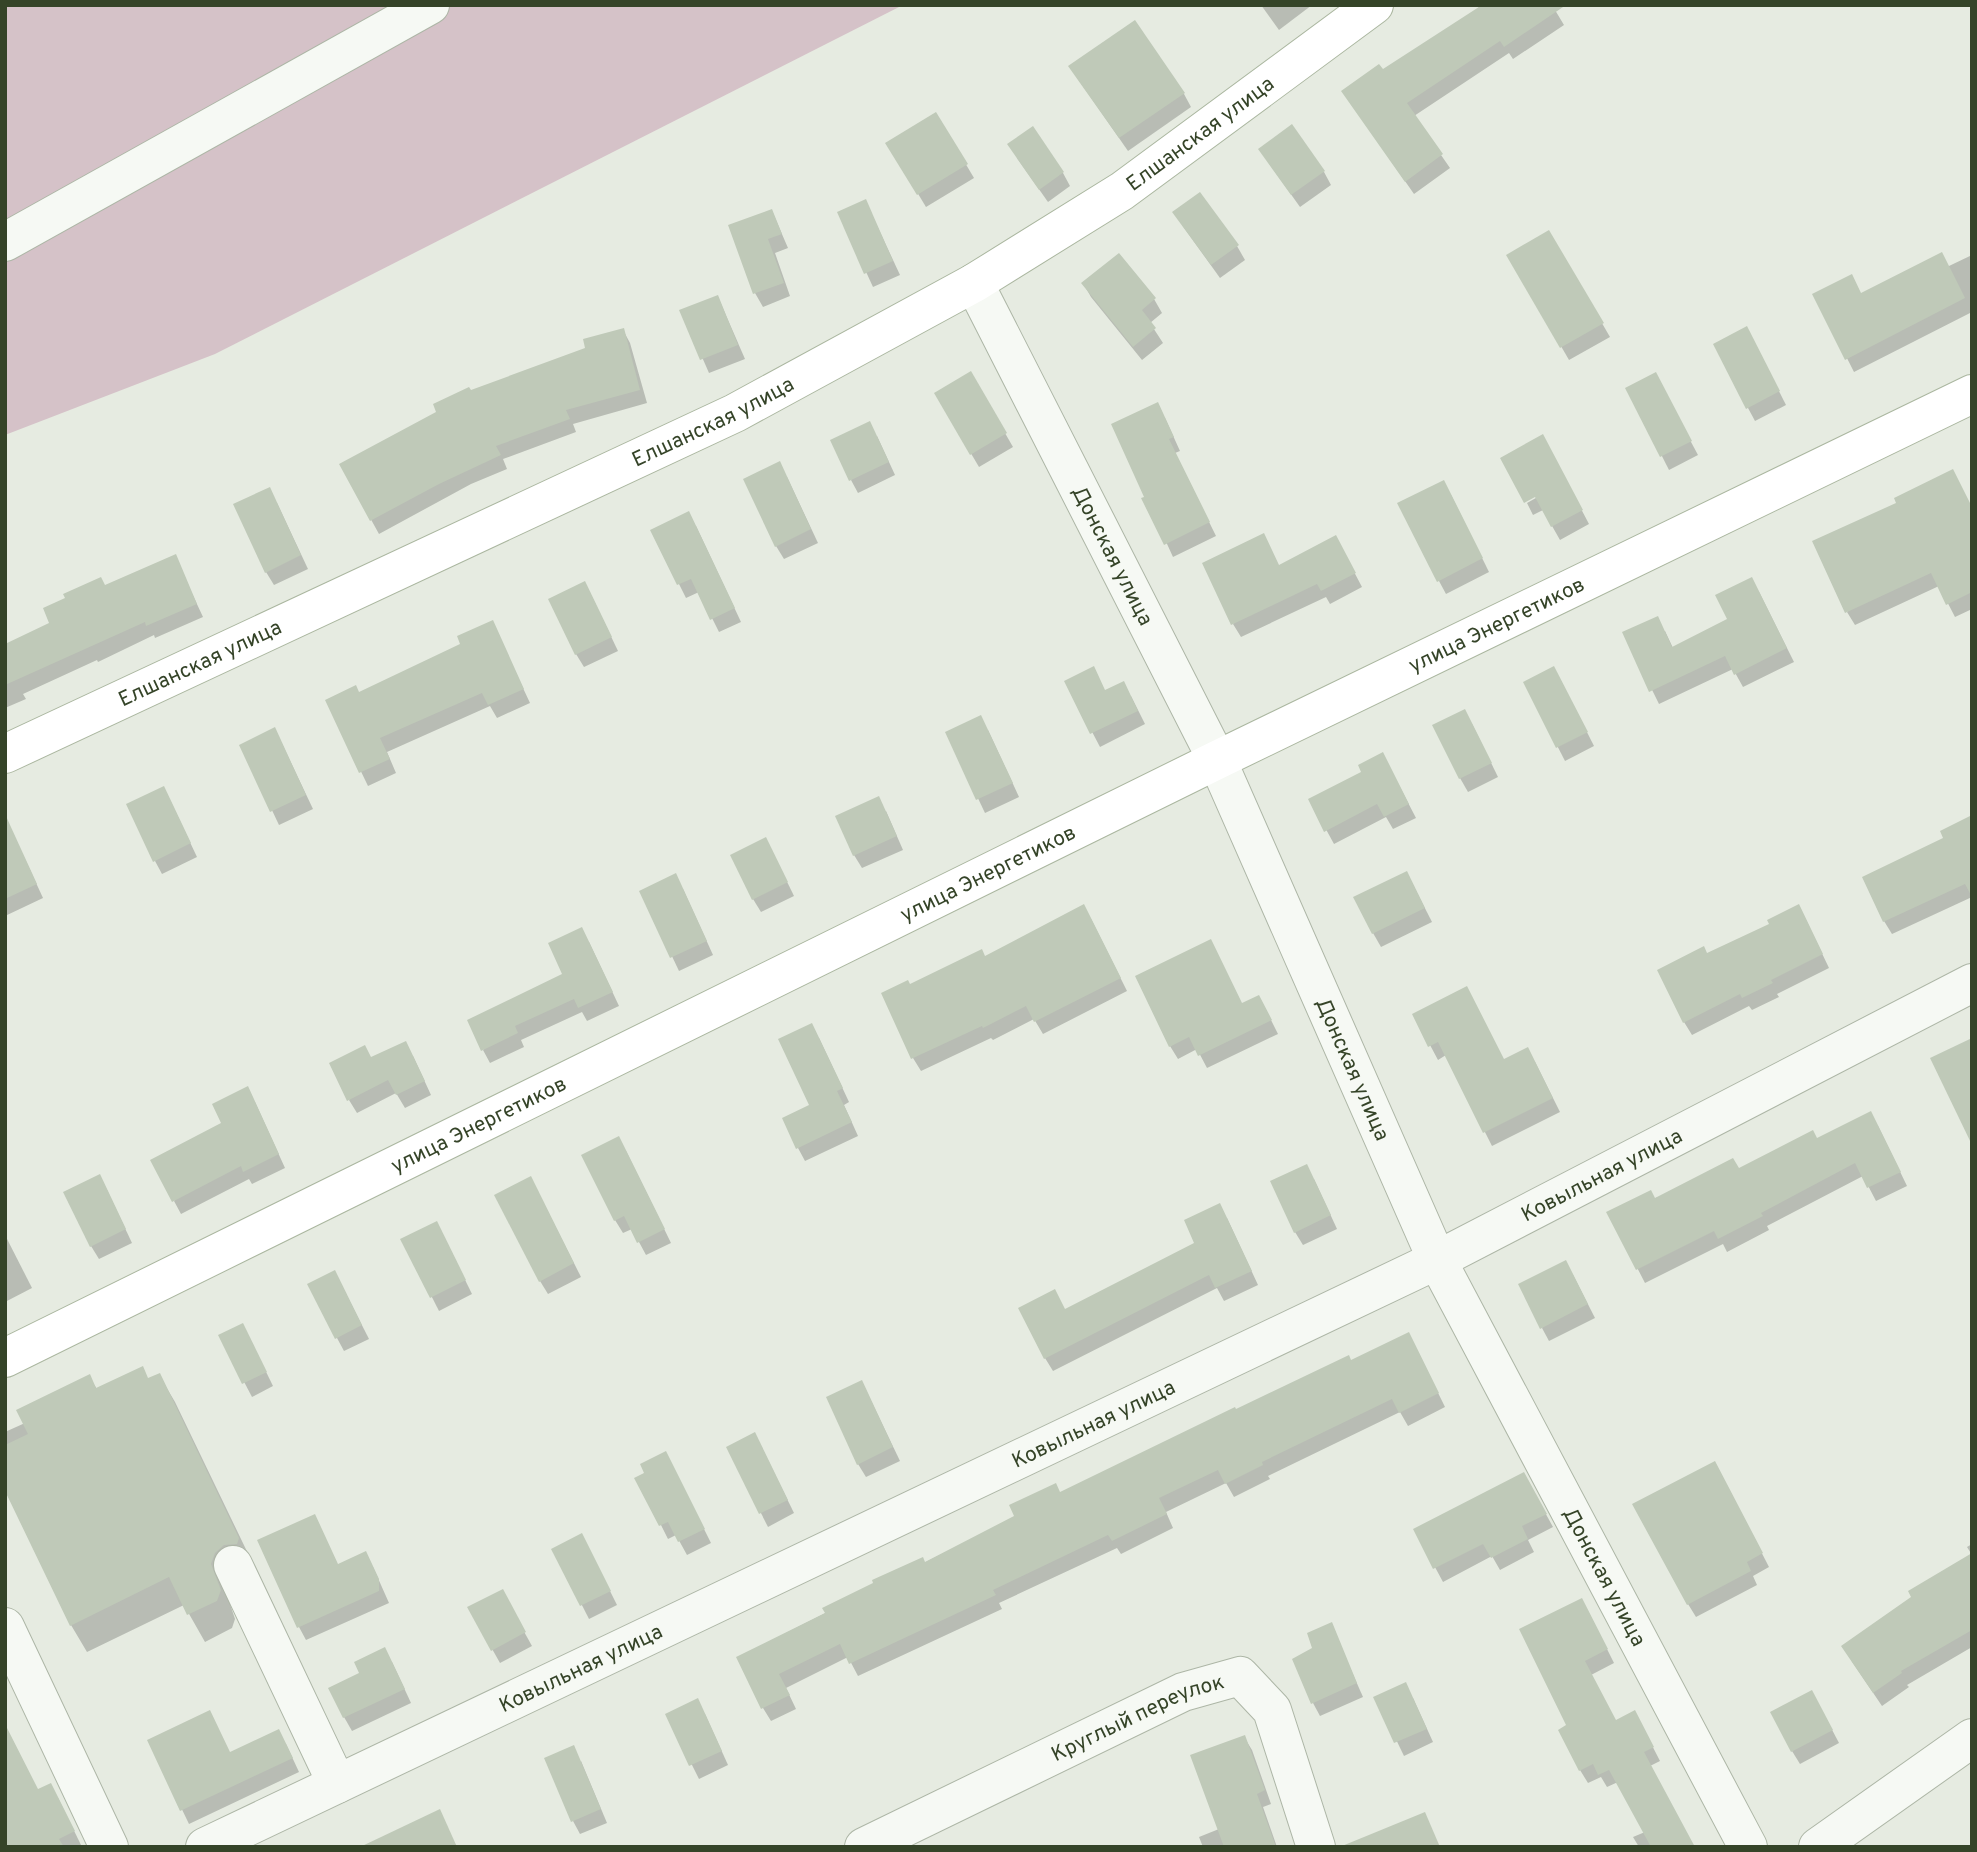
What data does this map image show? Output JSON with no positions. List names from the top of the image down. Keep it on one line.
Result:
{"streets":{"main road":["Елшанская улица","улица Энергетиков"],"street":["Донская улица","Ковыльная улица","Круглый переулок"]},"crossings":[["Елшанская улица","Донская улица"],["Донская улица","улица Энергетиков"],["Донская улица","Ковыльная улица"]]}
